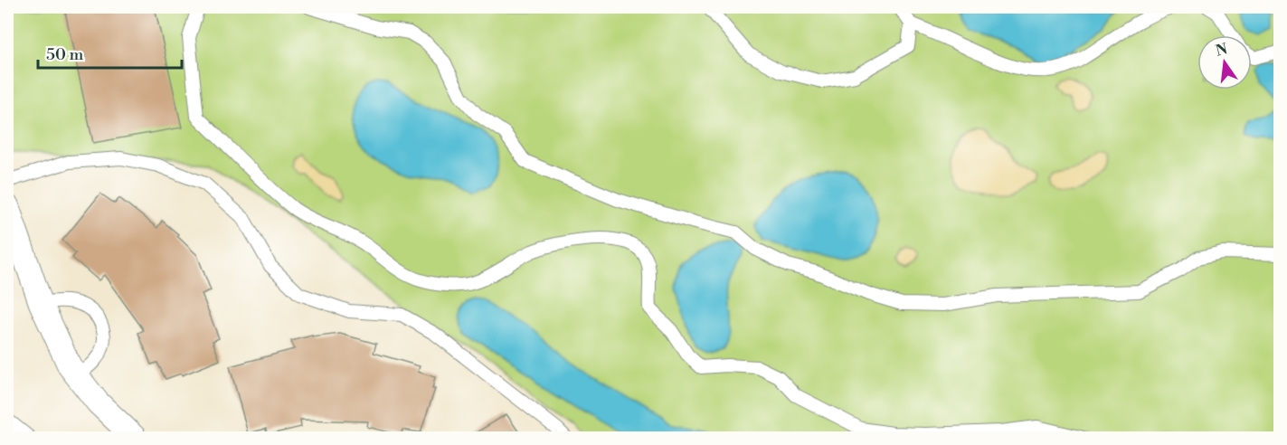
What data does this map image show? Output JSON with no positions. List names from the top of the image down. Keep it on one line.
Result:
{"scale_bar":"50 m","north":"top"}
